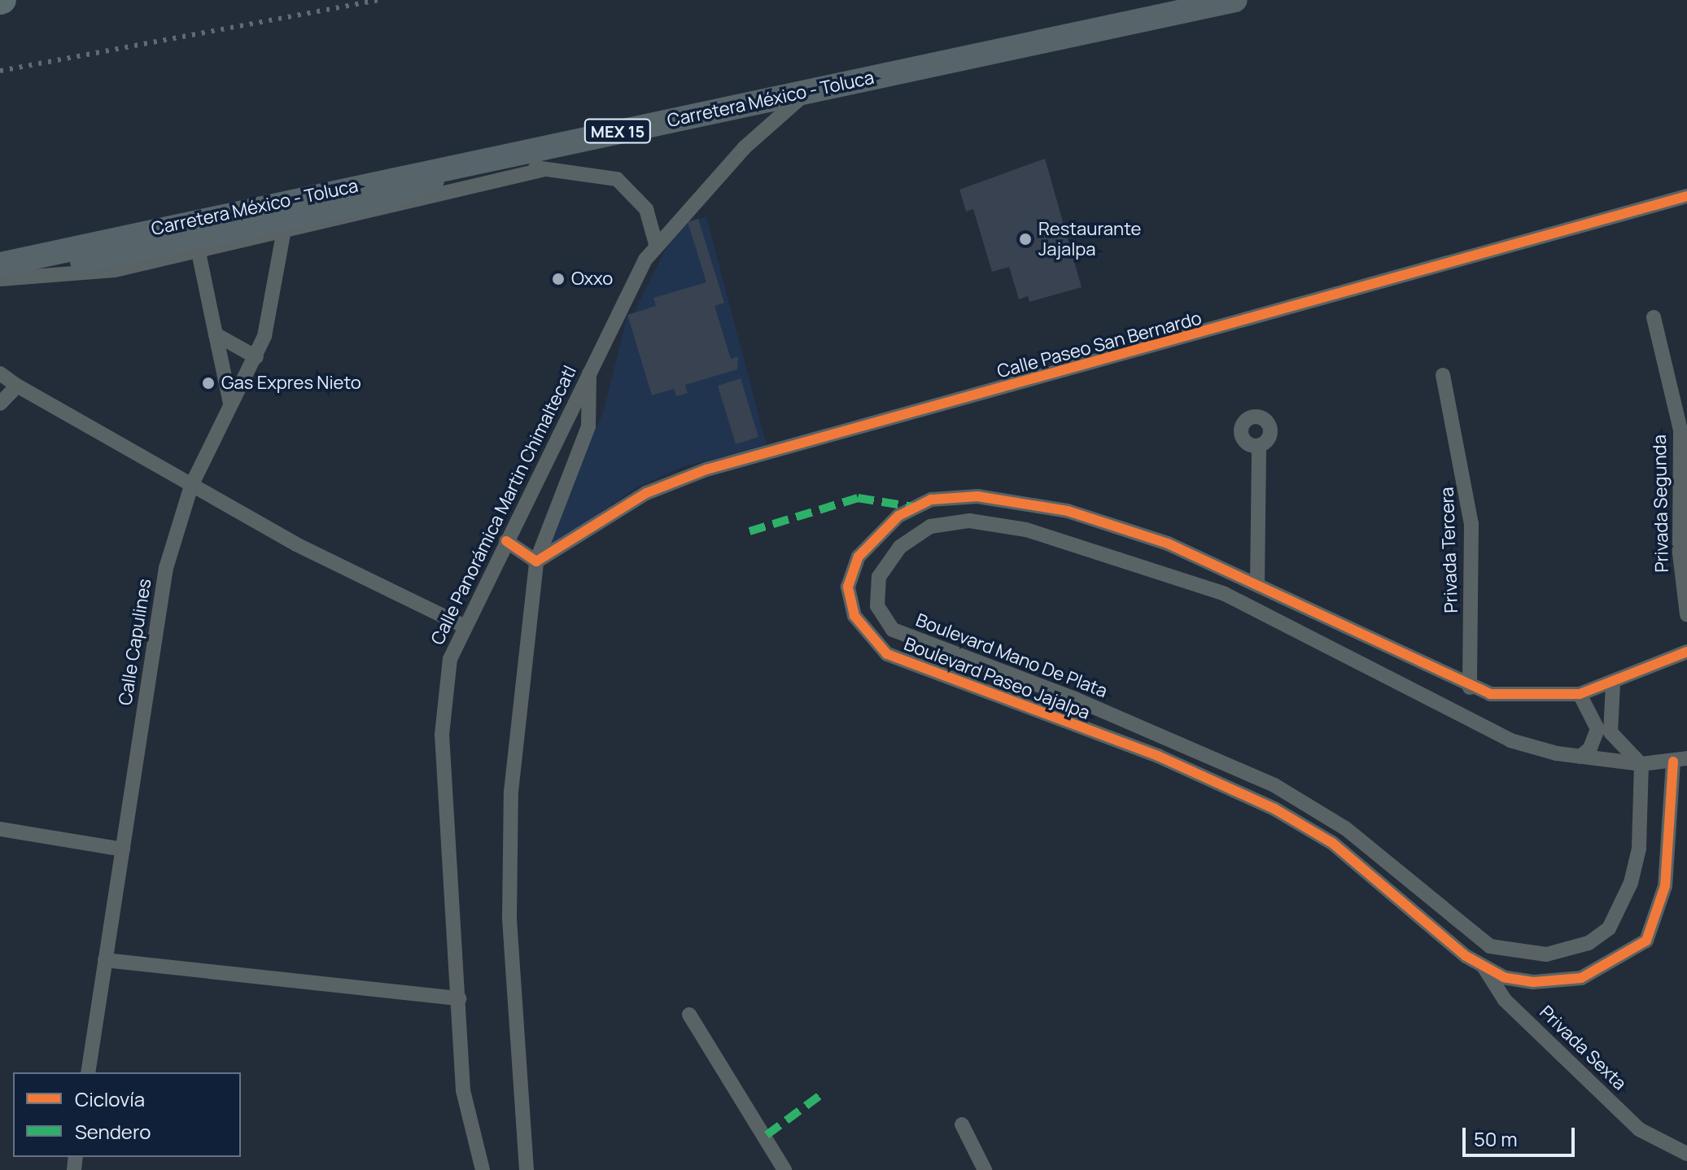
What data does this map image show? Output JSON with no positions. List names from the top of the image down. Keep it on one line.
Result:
{"streets":{"main road":["Carretera México - Toluca","MEX 15"],"street":["Calle Paseo San Bernardo","Privada Segunda","Calle Panorámica Martin Chimaltecatl","Privada Tercera","Calle Capulines","Boulevard Mano De Plata","Boulevard Paseo Jajalpa","Privada Sexta"]},"crossings":[["Carretera México - Toluca","Calle Panorámica Martin Chimaltecatl"],["Privada Tercera","Boulevard Paseo Jajalpa"],["Boulevard Mano De Plata","Boulevard Paseo Jajalpa"],["Boulevard Paseo Jajalpa","Privada Sexta"]],"places":["Restaurante Jajalpa","Oxxo","Gas Expres Nieto"],"legend":["Ciclovía","Sendero"],"scale_bar":"50 m"}
